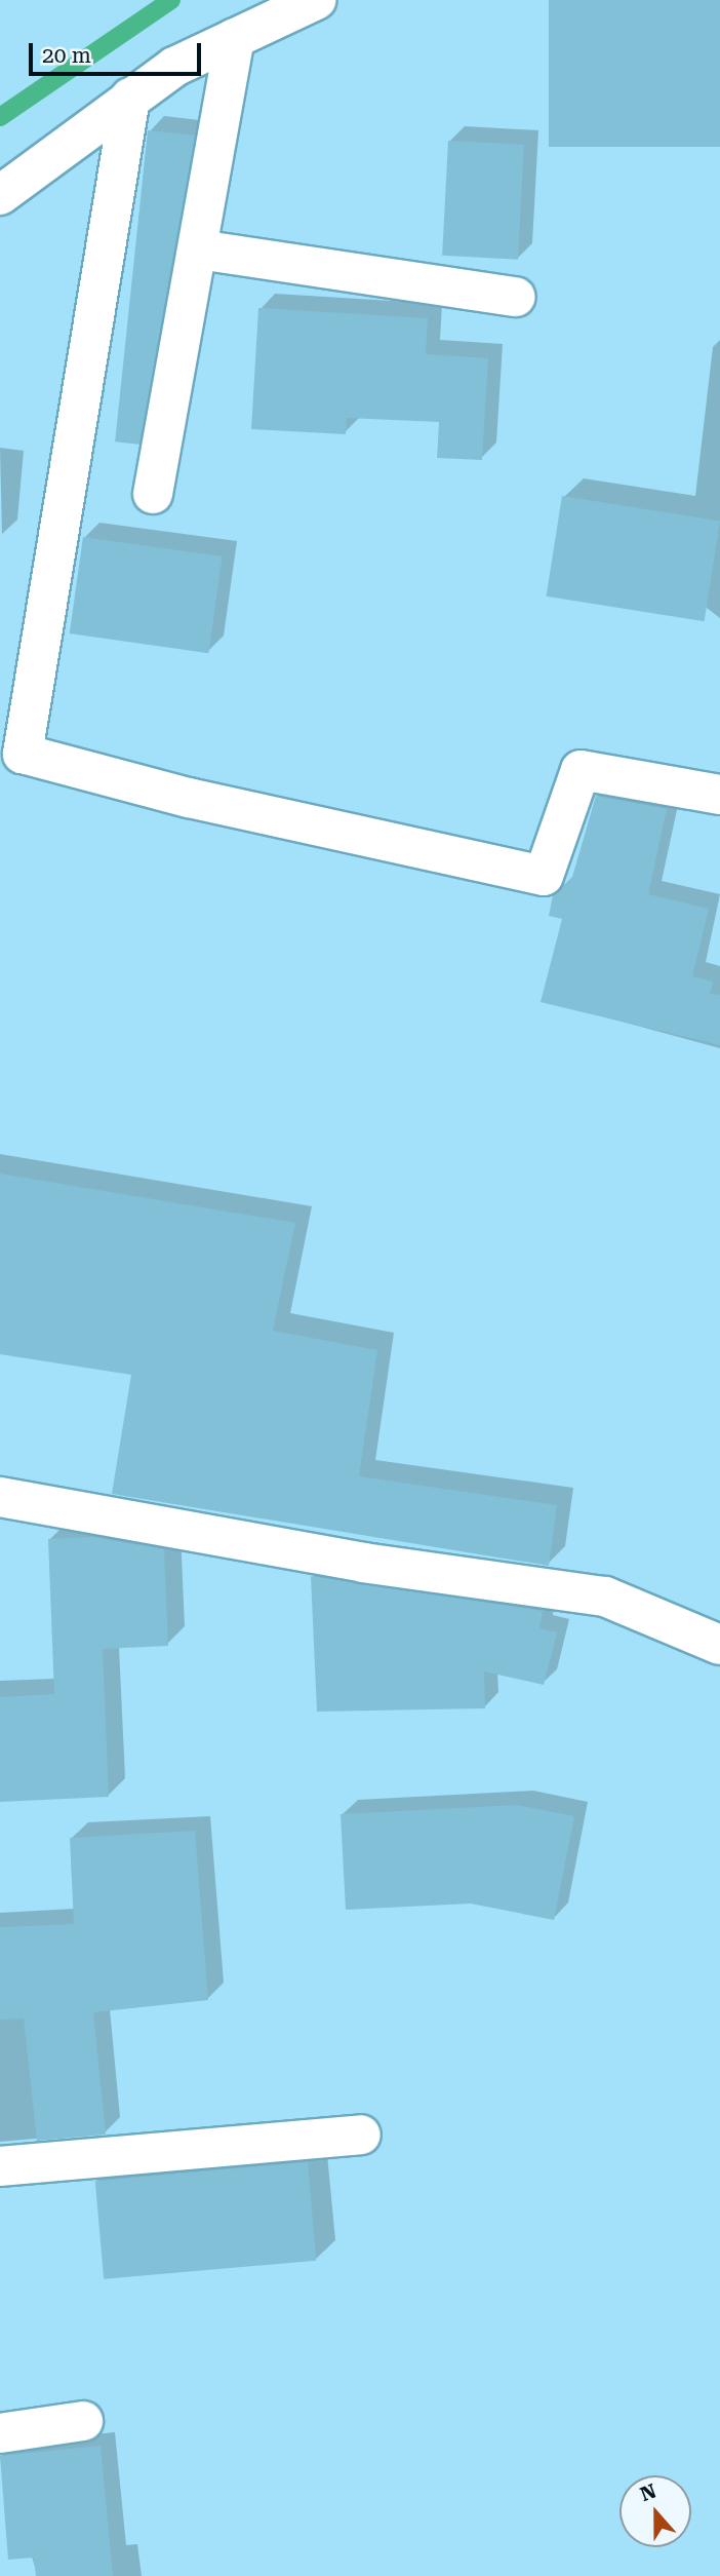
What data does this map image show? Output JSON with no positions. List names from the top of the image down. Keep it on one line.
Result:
{"scale_bar":"20 m","north":"top"}
